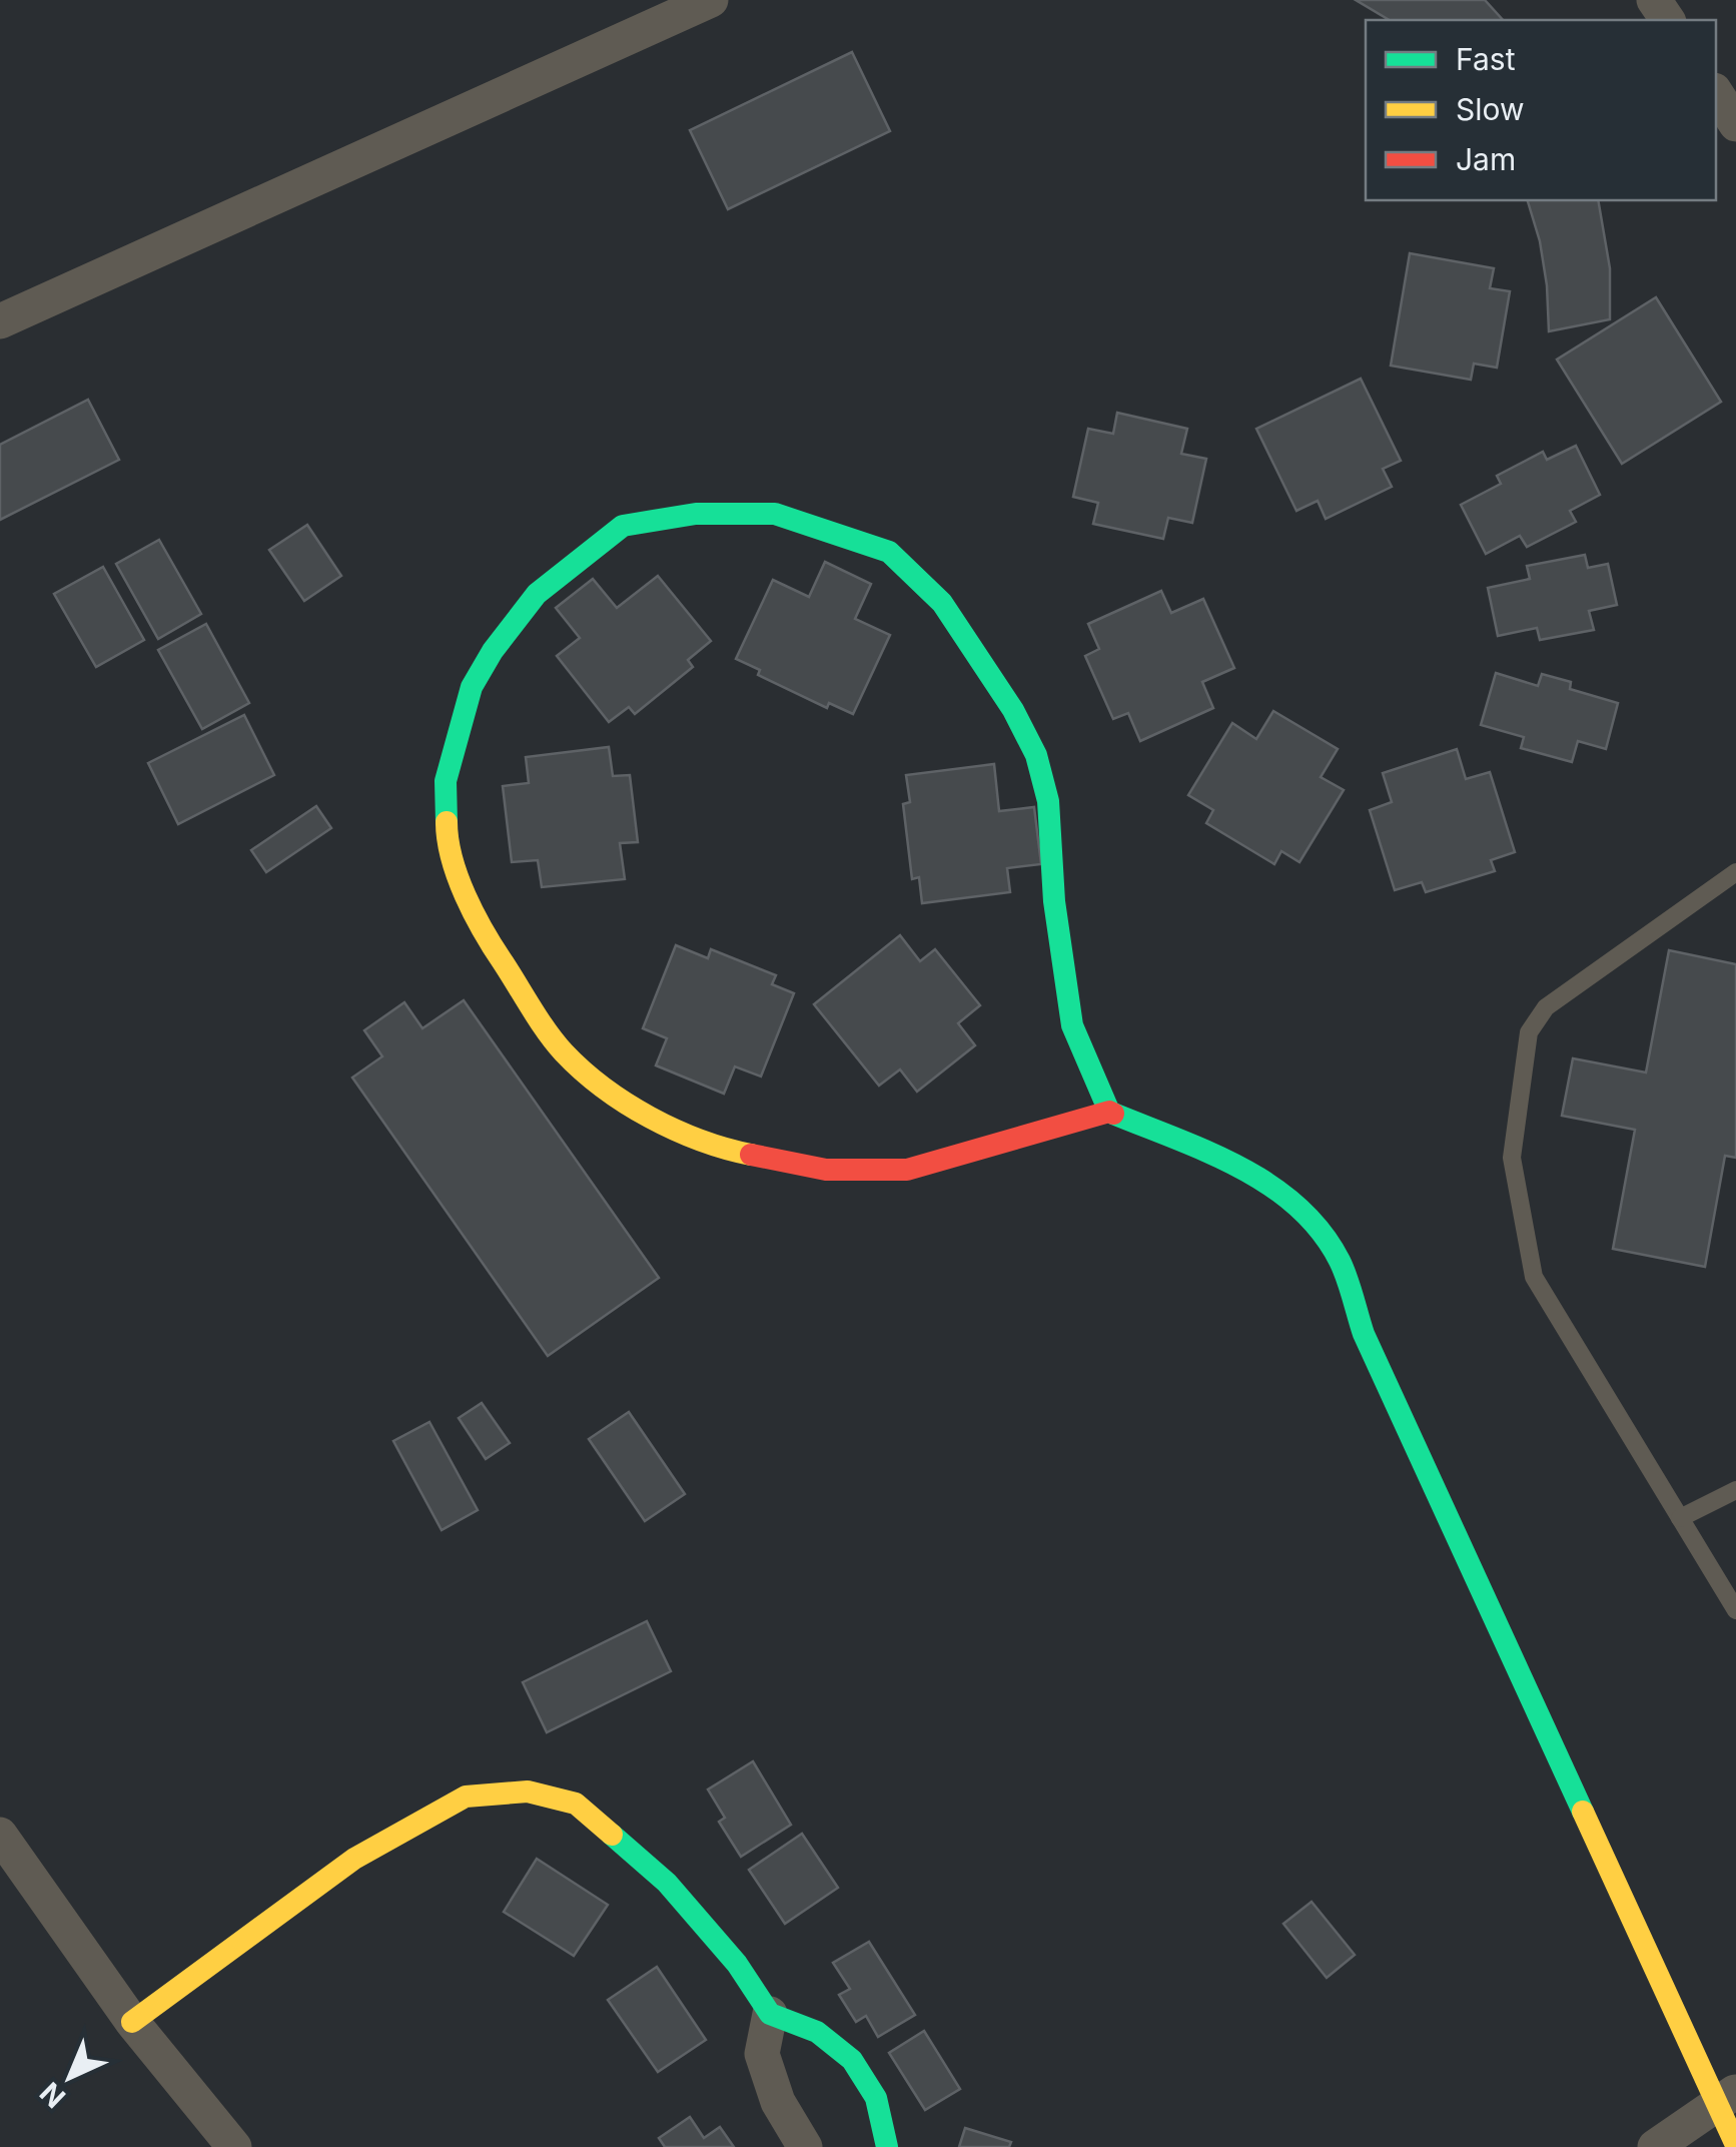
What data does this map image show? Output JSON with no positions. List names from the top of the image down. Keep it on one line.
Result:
{"legend":["Fast","Slow","Jam"],"north":"bottom left"}
